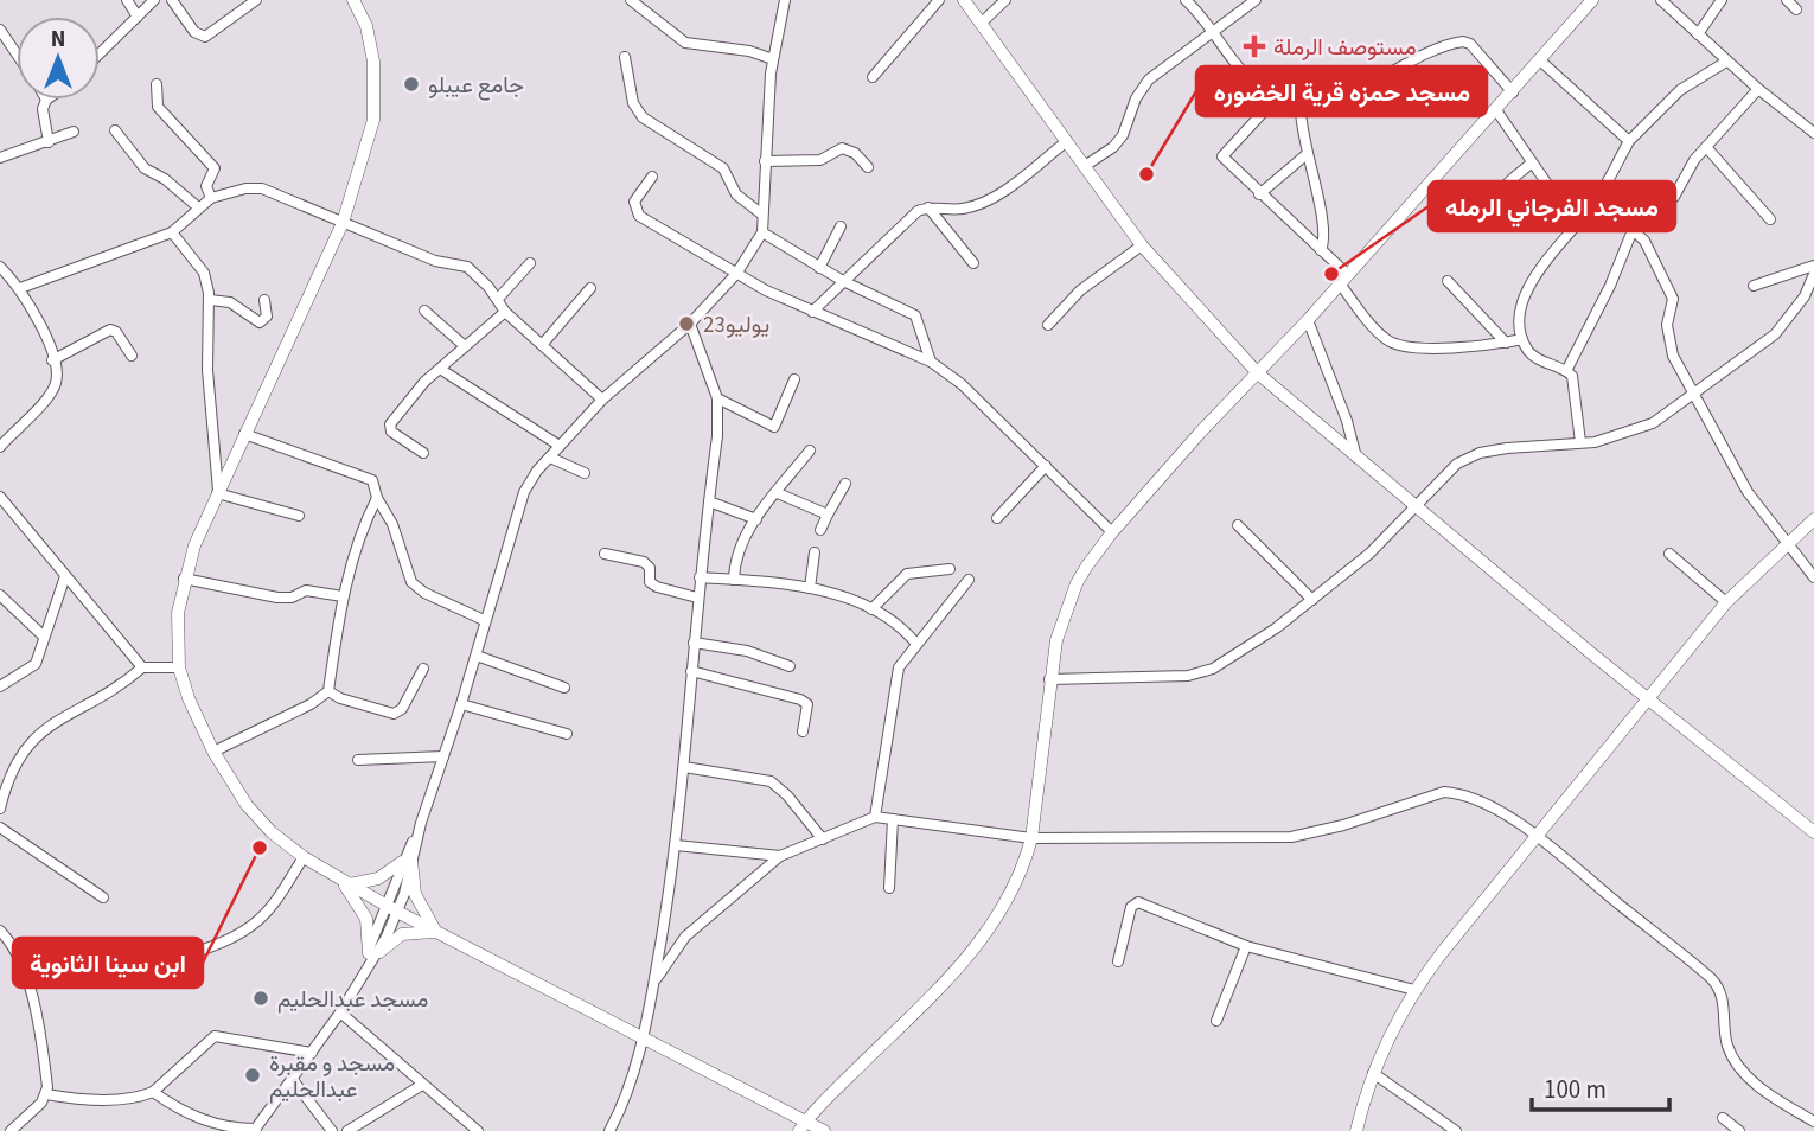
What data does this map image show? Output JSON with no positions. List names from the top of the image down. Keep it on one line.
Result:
{"places":{"health":["مستوصف الرملة"],"other":["جامع عيبلو","مسجد حمزه قرية الخضوره","مسجد الفرجاني الرمله","23يوليو","ابن سينا الثانوية","مسجد عبدالحليم","مسجد و مقبرة عبدالحليم"]},"scale_bar":"100 m","north":"top"}
